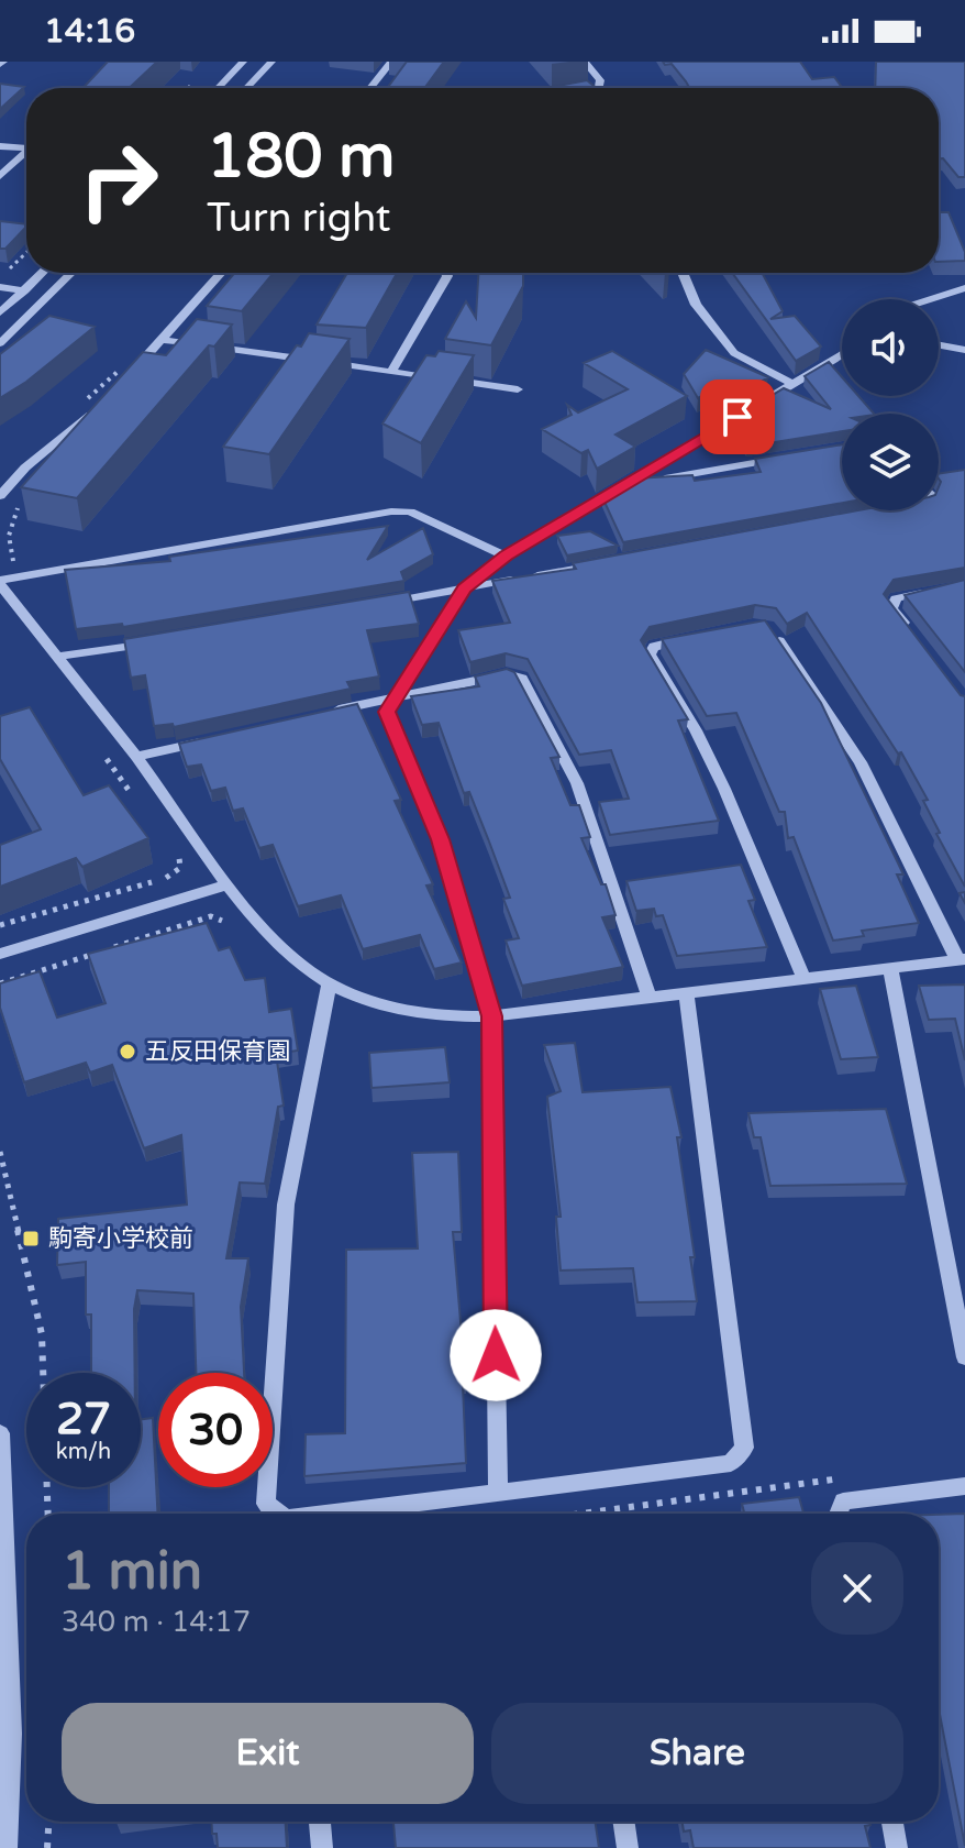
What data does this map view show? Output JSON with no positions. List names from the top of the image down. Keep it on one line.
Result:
{"places":{"other":["五反田保育園"],"transit":["駒寄小学校前"]},"page":{"status":"14:16","turn":["180 m","Turn right"],"speed":"27 km/h","limit":"30","heading":["1 min","340 m · 14:17"],"buttons":["Exit","Share"]}}
